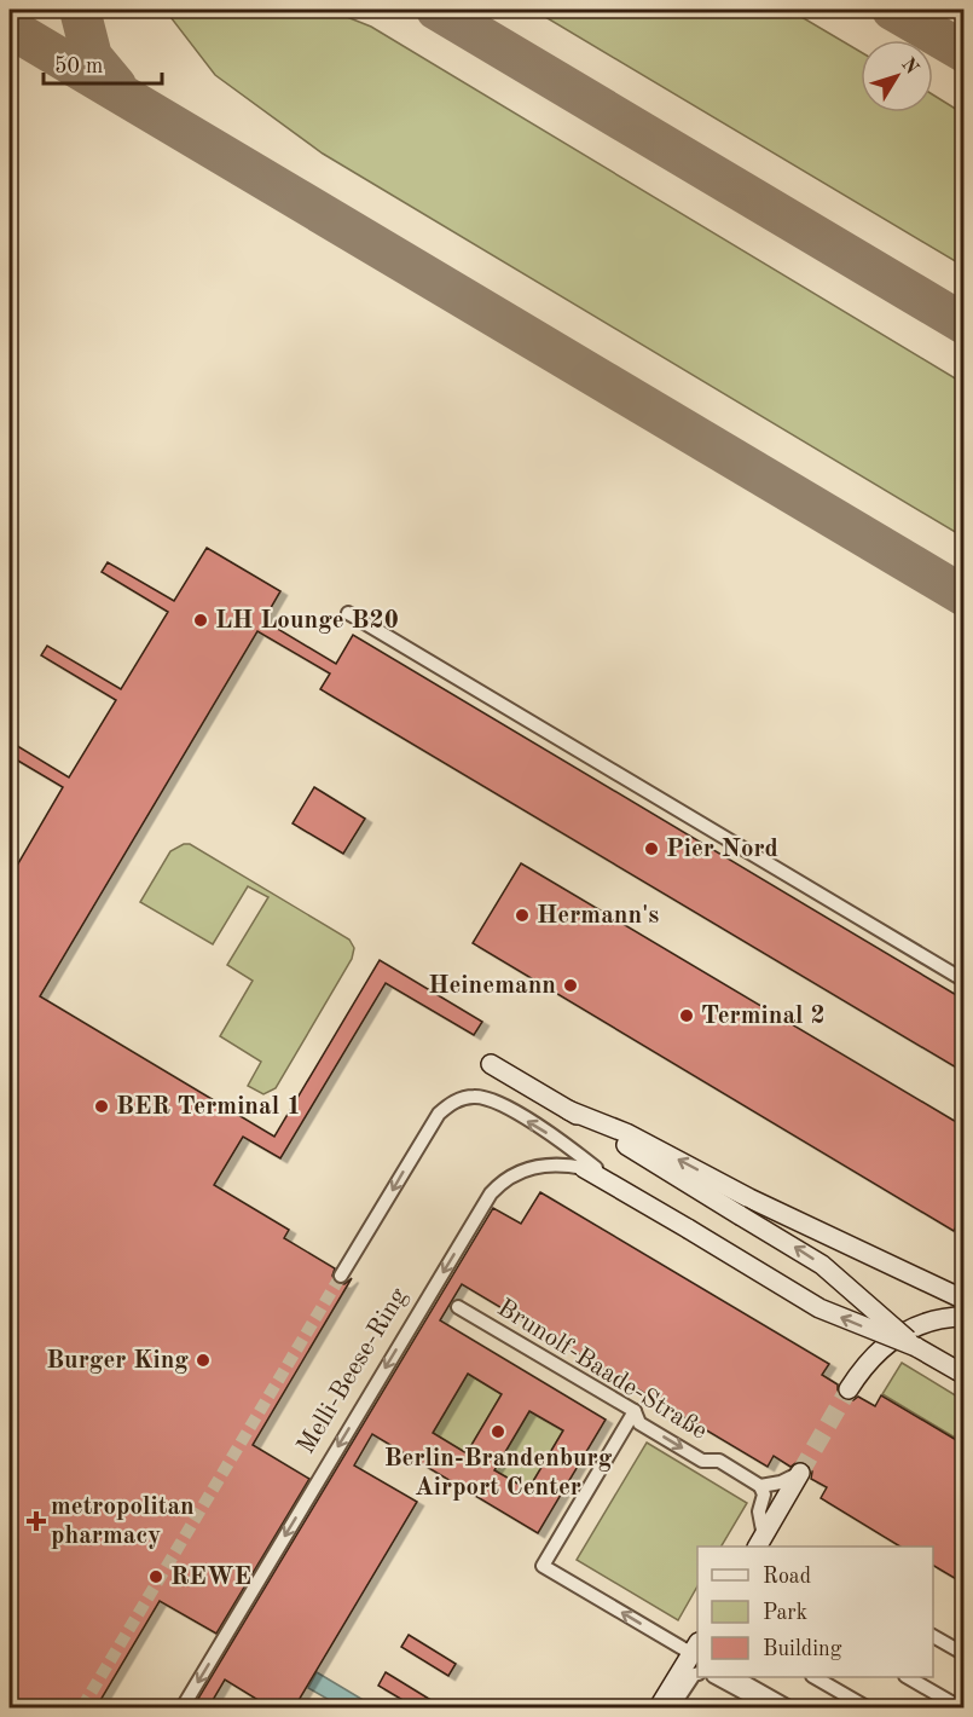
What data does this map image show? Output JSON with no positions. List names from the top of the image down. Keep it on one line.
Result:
{"streets":{"street":["Brunolf-Baade-Straße","Melli-Beese-Ring"]},"one_way":["Brunolf-Baade-Straße"],"places":{"other":["LH Lounge B20","Pier Nord","Hermann's","Heinemann","Terminal 2","BER Terminal 1","Burger King","Berlin-Brandenburg Airport Center","REWE"],"health":["metropolitan pharmacy"]},"legend":["Road","Park","Building"],"scale_bar":"50 m","north":"top right"}
